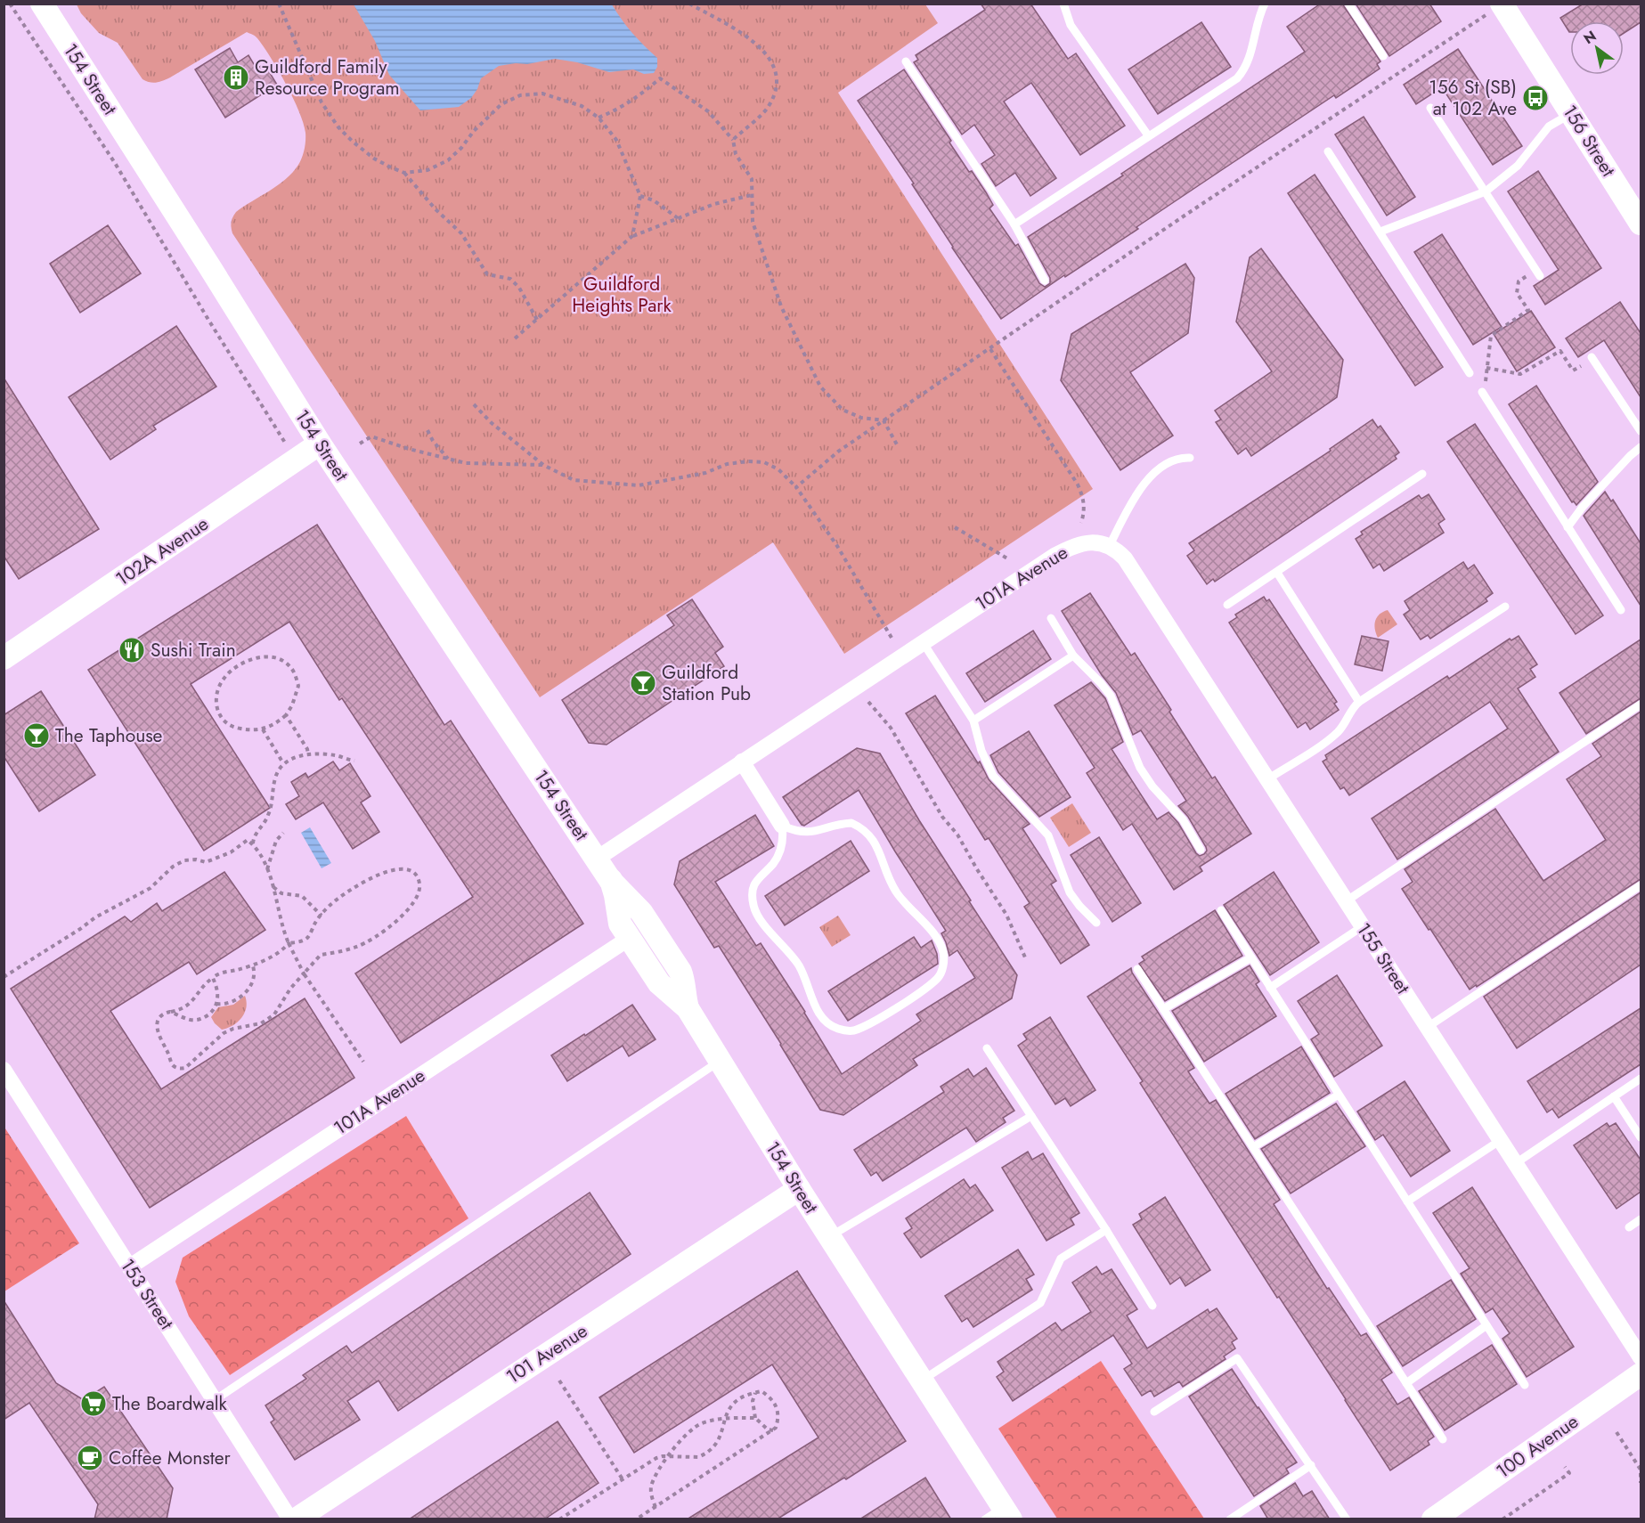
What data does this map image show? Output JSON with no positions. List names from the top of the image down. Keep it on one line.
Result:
{"streets":{"main road":["154 Street","156 Street","102A Avenue","101 Avenue","100 Avenue"],"street":["101A Avenue","155 Street","153 Street"]},"crossings":[["154 Street","102A Avenue"],["154 Street","101A Avenue"],["154 Street","101 Avenue"],["101A Avenue","155 Street"],["101A Avenue","153 Street"]],"parks":["Guildford Heights Park"],"places":{"building":["Guildford Family Resource Program"],"bus stop":["156 St (SB) at 102 Ave"],"restaurant":["Sushi Train"],"bar":["Guildford Station Pub","The Taphouse"],"supermarket":["The Boardwalk"],"cafe":["Coffee Monster"]},"north":"top left"}
